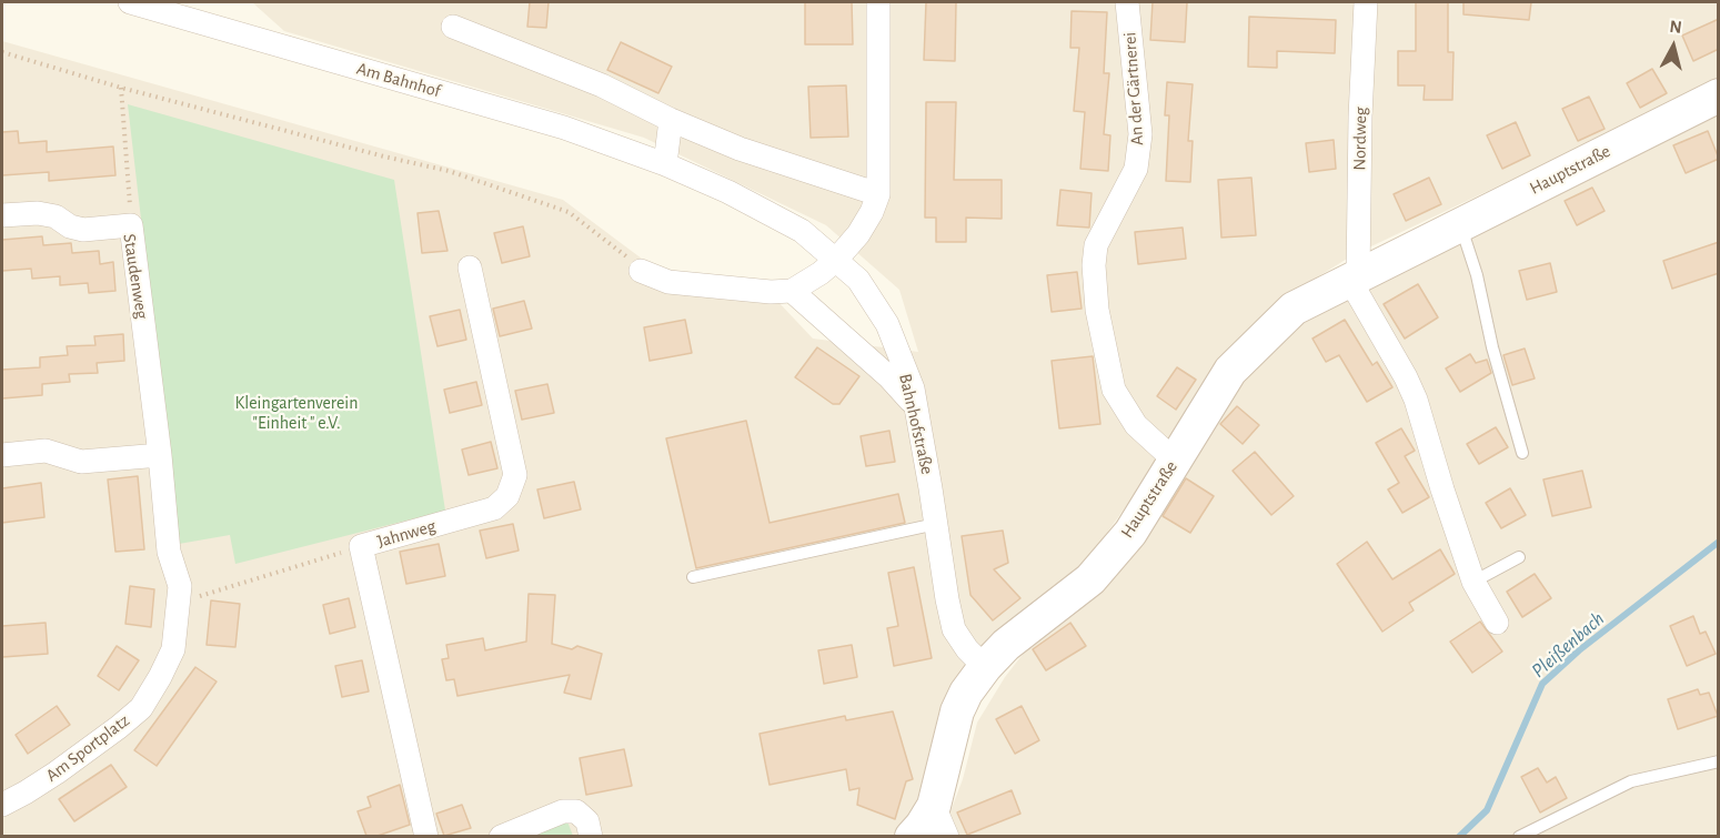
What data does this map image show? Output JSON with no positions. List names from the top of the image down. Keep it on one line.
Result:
{"streets":{"street":["Am Bahnhof","An der Gärtnerei","Nordweg","Hauptstraße","Staudenweg","Bahnhofstraße","Jahnweg","Am Sportplatz"]},"crossings":[["Am Bahnhof","Bahnhofstraße"],["An der Gärtnerei","Hauptstraße"],["Nordweg","Hauptstraße"],["Hauptstraße","Bahnhofstraße"],["Staudenweg","Am Sportplatz"]],"water":["Pleißenbach"],"parks":["Kleingartenverein \"Einheit \" e.V."],"north":"top"}
